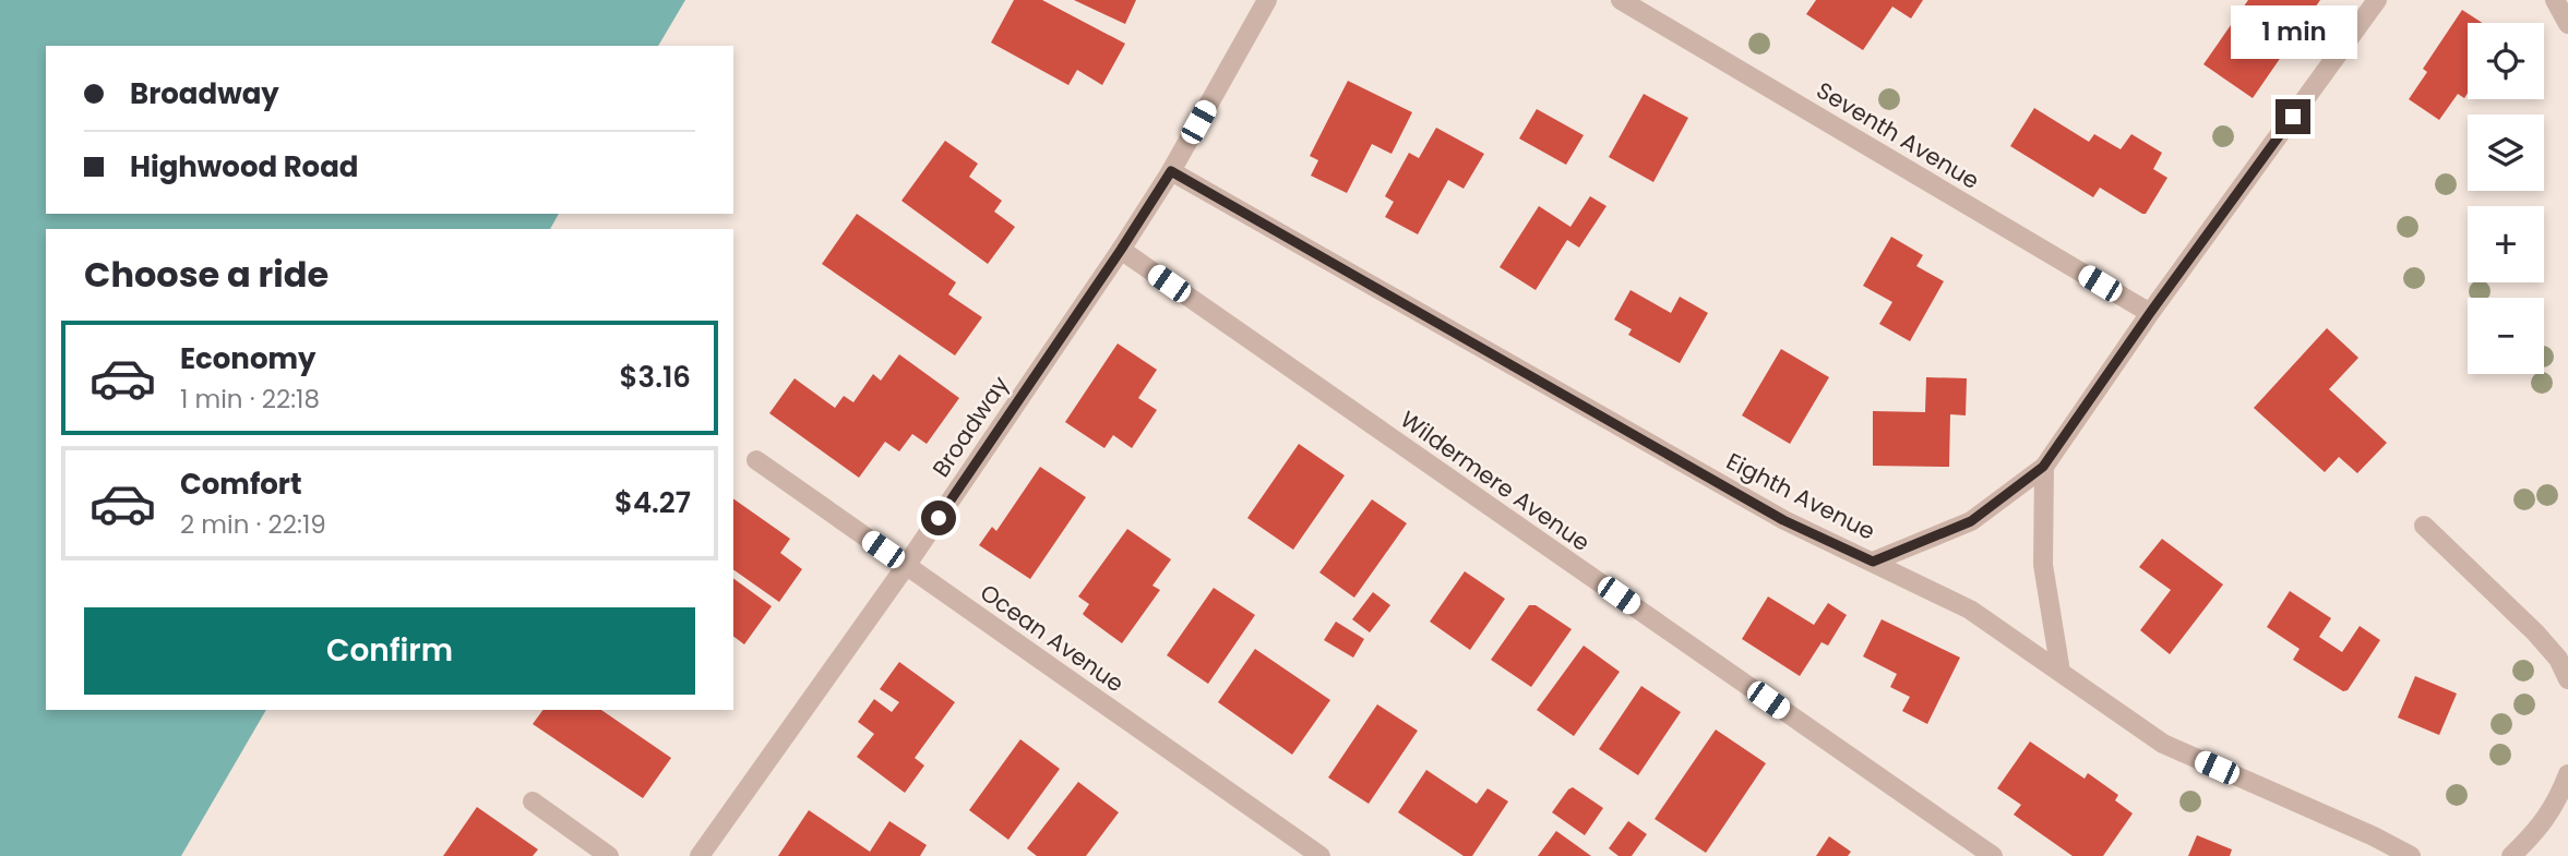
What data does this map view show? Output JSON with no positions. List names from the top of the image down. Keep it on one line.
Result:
{"streets":{"street":["Seventh Avenue","Broadway","Wildermere Avenue","Eighth Avenue","Ocean Avenue"]},"crossings":[["Broadway","Wildermere Avenue"],["Broadway","Eighth Avenue"],["Broadway","Ocean Avenue"]],"page":{"bubble":"1 min","map_buttons":["+","−"],"banner":["Broadway","Highwood Road"],"heading":"Choose a ride","list":[{"name":"Economy","note":"1 min · 22:18","value":"$3.16"},{"name":"Comfort","note":"2 min · 22:19","value":"$4.27"}],"buttons":"Confirm"}}
